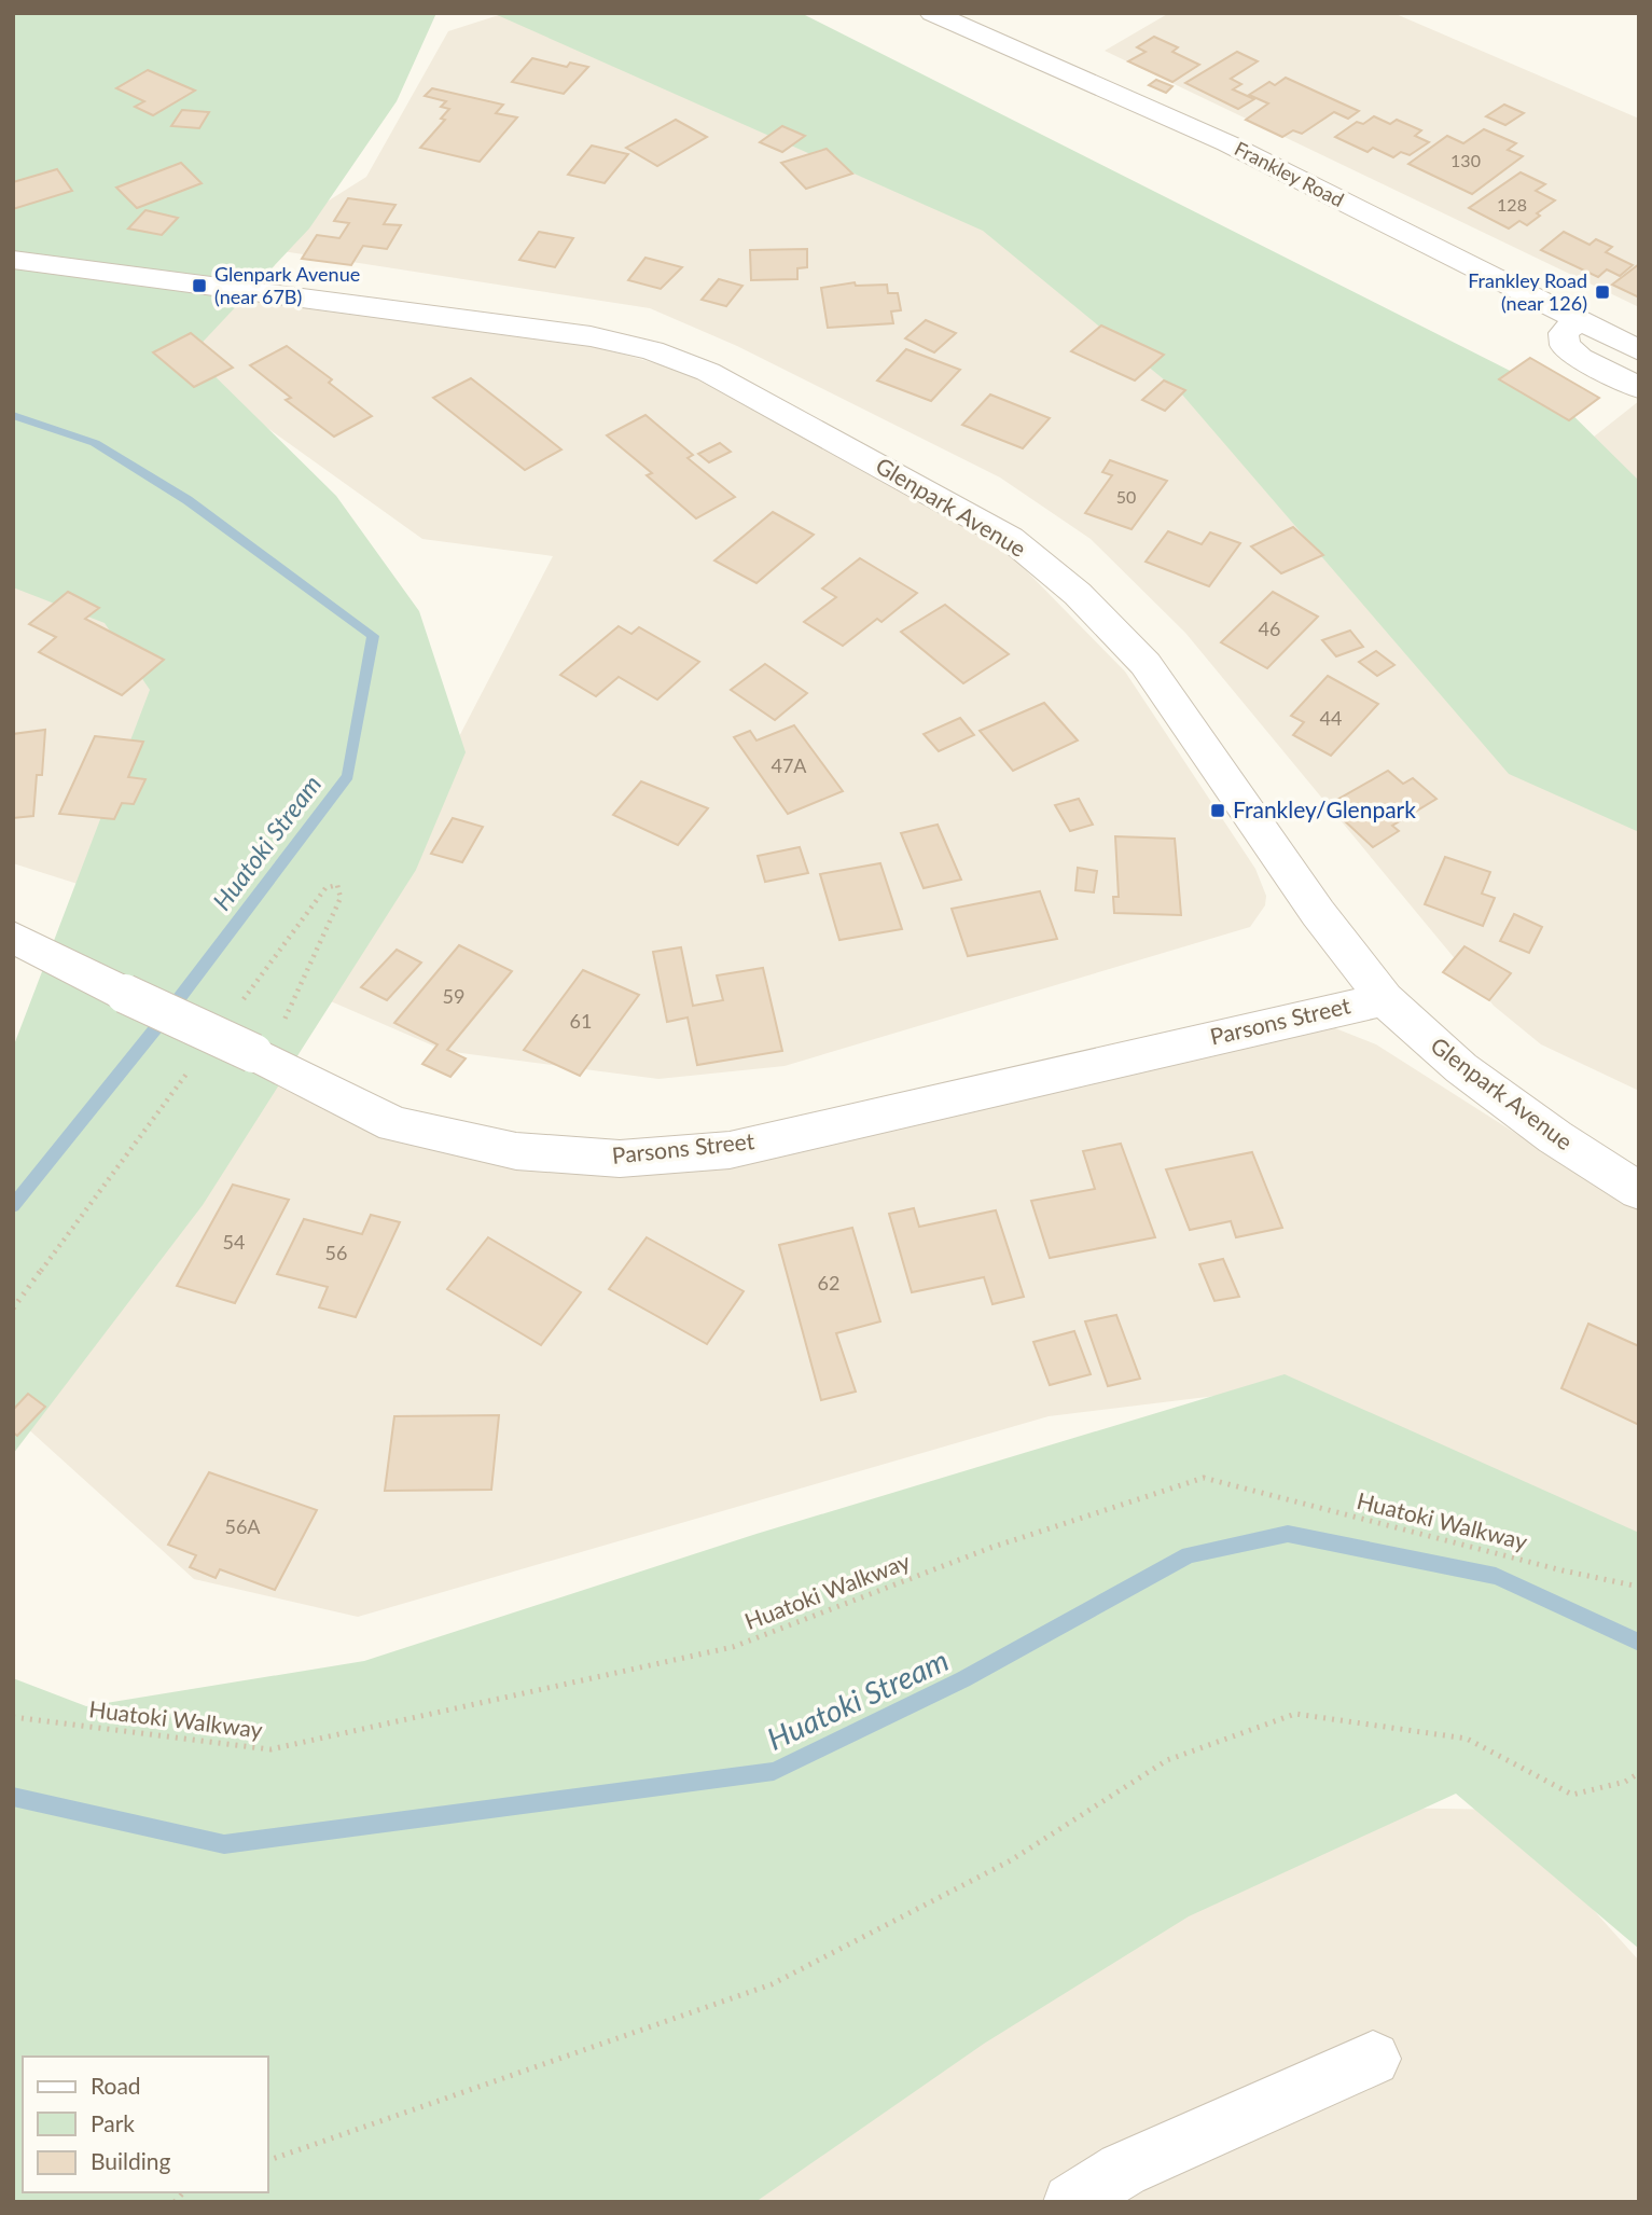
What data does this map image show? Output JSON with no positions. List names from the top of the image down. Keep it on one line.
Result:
{"streets":{"street":["Frankley Road","Glenpark Avenue","Parsons Street"],"path":["Huatoki Walkway"]},"crossings":[["Glenpark Avenue","Parsons Street"]],"water":["Huatoki Stream"],"places":{"transit":["Glenpark Avenue (near 67B)","Frankley Road (near 126)","Frankley/Glenpark"]},"house_numbers":["130","128","50","46","44","47A","59","61","54","56","62","56A"],"legend":["Road","Park","Building"]}
